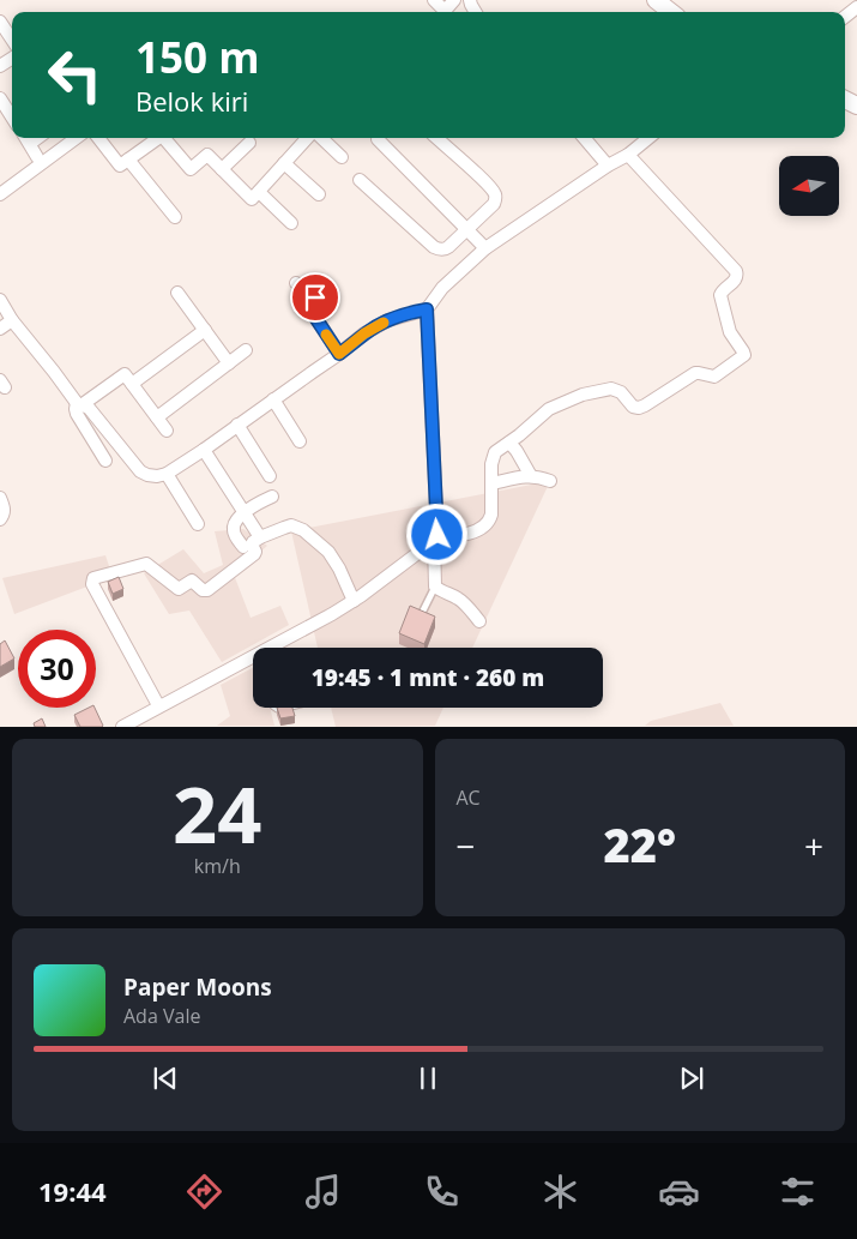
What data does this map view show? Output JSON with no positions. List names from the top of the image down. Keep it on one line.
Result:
{"north":"left","page":{"turn":["150 m","Belok kiri"],"limit":"30","trip":"19:45 · 1 mnt · 260 m","tile":[["24","km/h"],"AC"],"heat":["−","22°","+"],"song":["Paper Moons","Ada Vale"],"tabs":"19:44"}}
